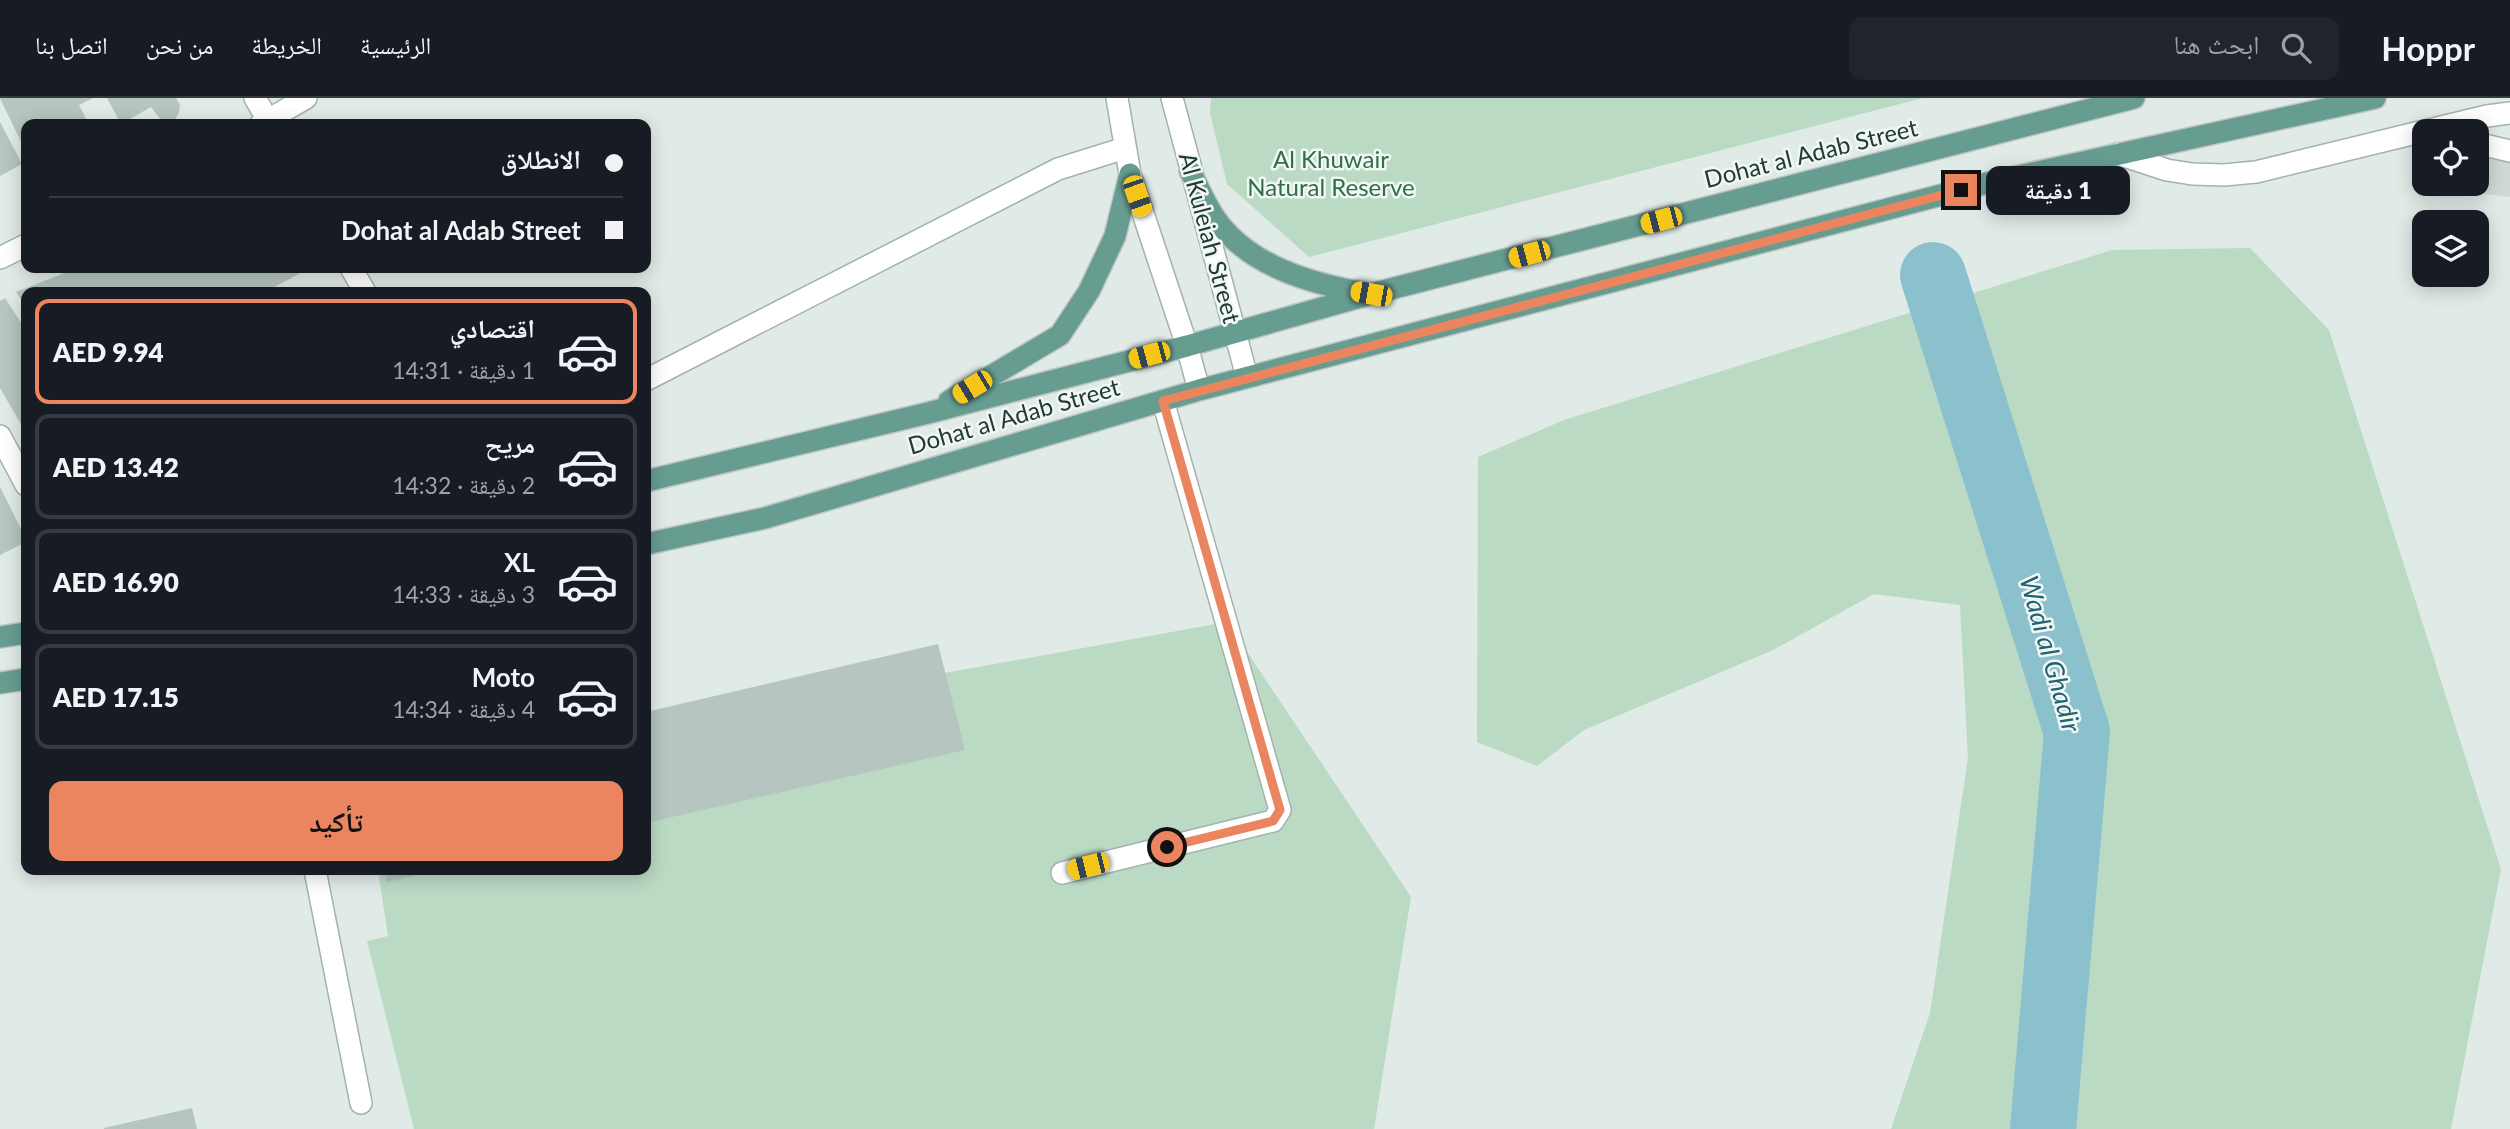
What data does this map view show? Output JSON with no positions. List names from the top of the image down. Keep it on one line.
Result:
{"streets":{"main road":["Dohat al Adab Street"],"street":["Al Kuleiah Street"]},"crossings":[["Dohat al Adab Street","Al Kuleiah Street"]],"water":["Wadi al Ghadir"],"parks":["Al Khuwair Natural Reserve"],"page":{"header":"Hoppr","search":"ابحث هنا","nav":["الرئيسية","الخريطة","من نحن","اتصل بنا"],"banner":["الانطلاق","Dohat al Adab Street"],"bubble":"1 دقيقة","list":[{"name":"اقتصادي","note":"1 دقيقة · 14:31","value":"AED 9.94"},{"name":"مريح","note":"2 دقيقة · 14:32","value":"AED 13.42"},{"name":"XL","note":"3 دقيقة · 14:33","value":"AED 16.90"},{"name":"Moto","note":"4 دقيقة · 14:34","value":"AED 17.15"}],"buttons":"تأكيد"}}
